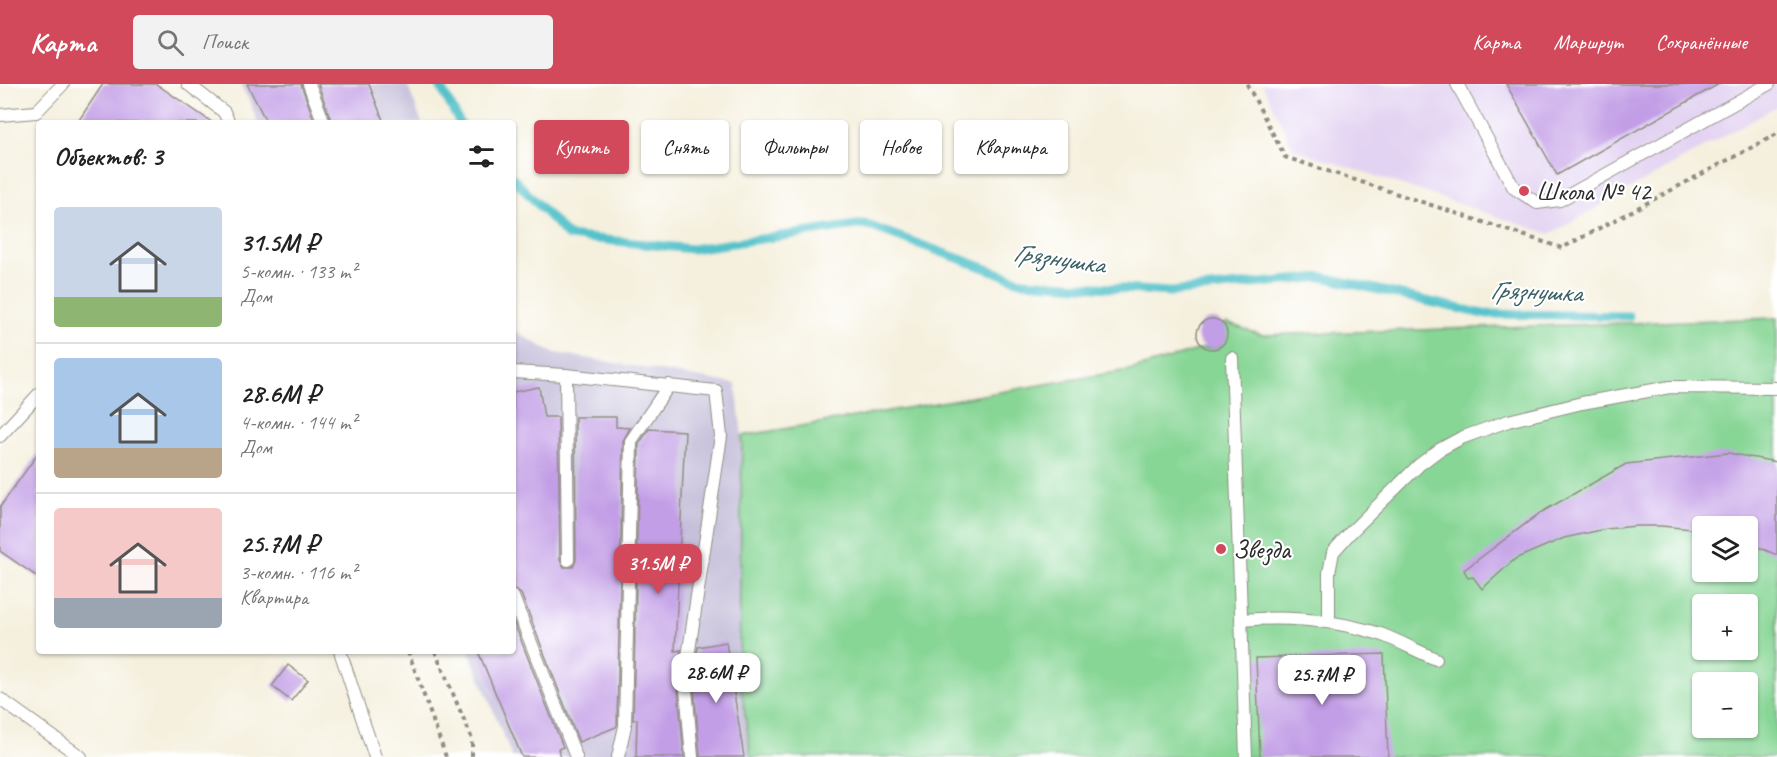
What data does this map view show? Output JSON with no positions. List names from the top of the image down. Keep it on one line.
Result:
{"water":["Грязнушка"],"places":["Школа № 42","Звезда"],"page":{"header":"Карта","search":"Поиск","nav":["Карта","Маршрут","Сохранённые"],"chip":["Купить","Снять","Фильтры","Новое","Квартира"],"heading":"Объектов: 3","list":[{"name":"31.5M ₽","note":"5-комн. · 133 m² · Дом"},{"name":"28.6M ₽","note":"4-комн. · 144 m² · Дом"},{"name":"25.7M ₽","note":"3-комн. · 116 m² · Квартира"}],"map_buttons":["+","−"],"price":["31.5M ₽","28.6M ₽","25.7M ₽"]}}
